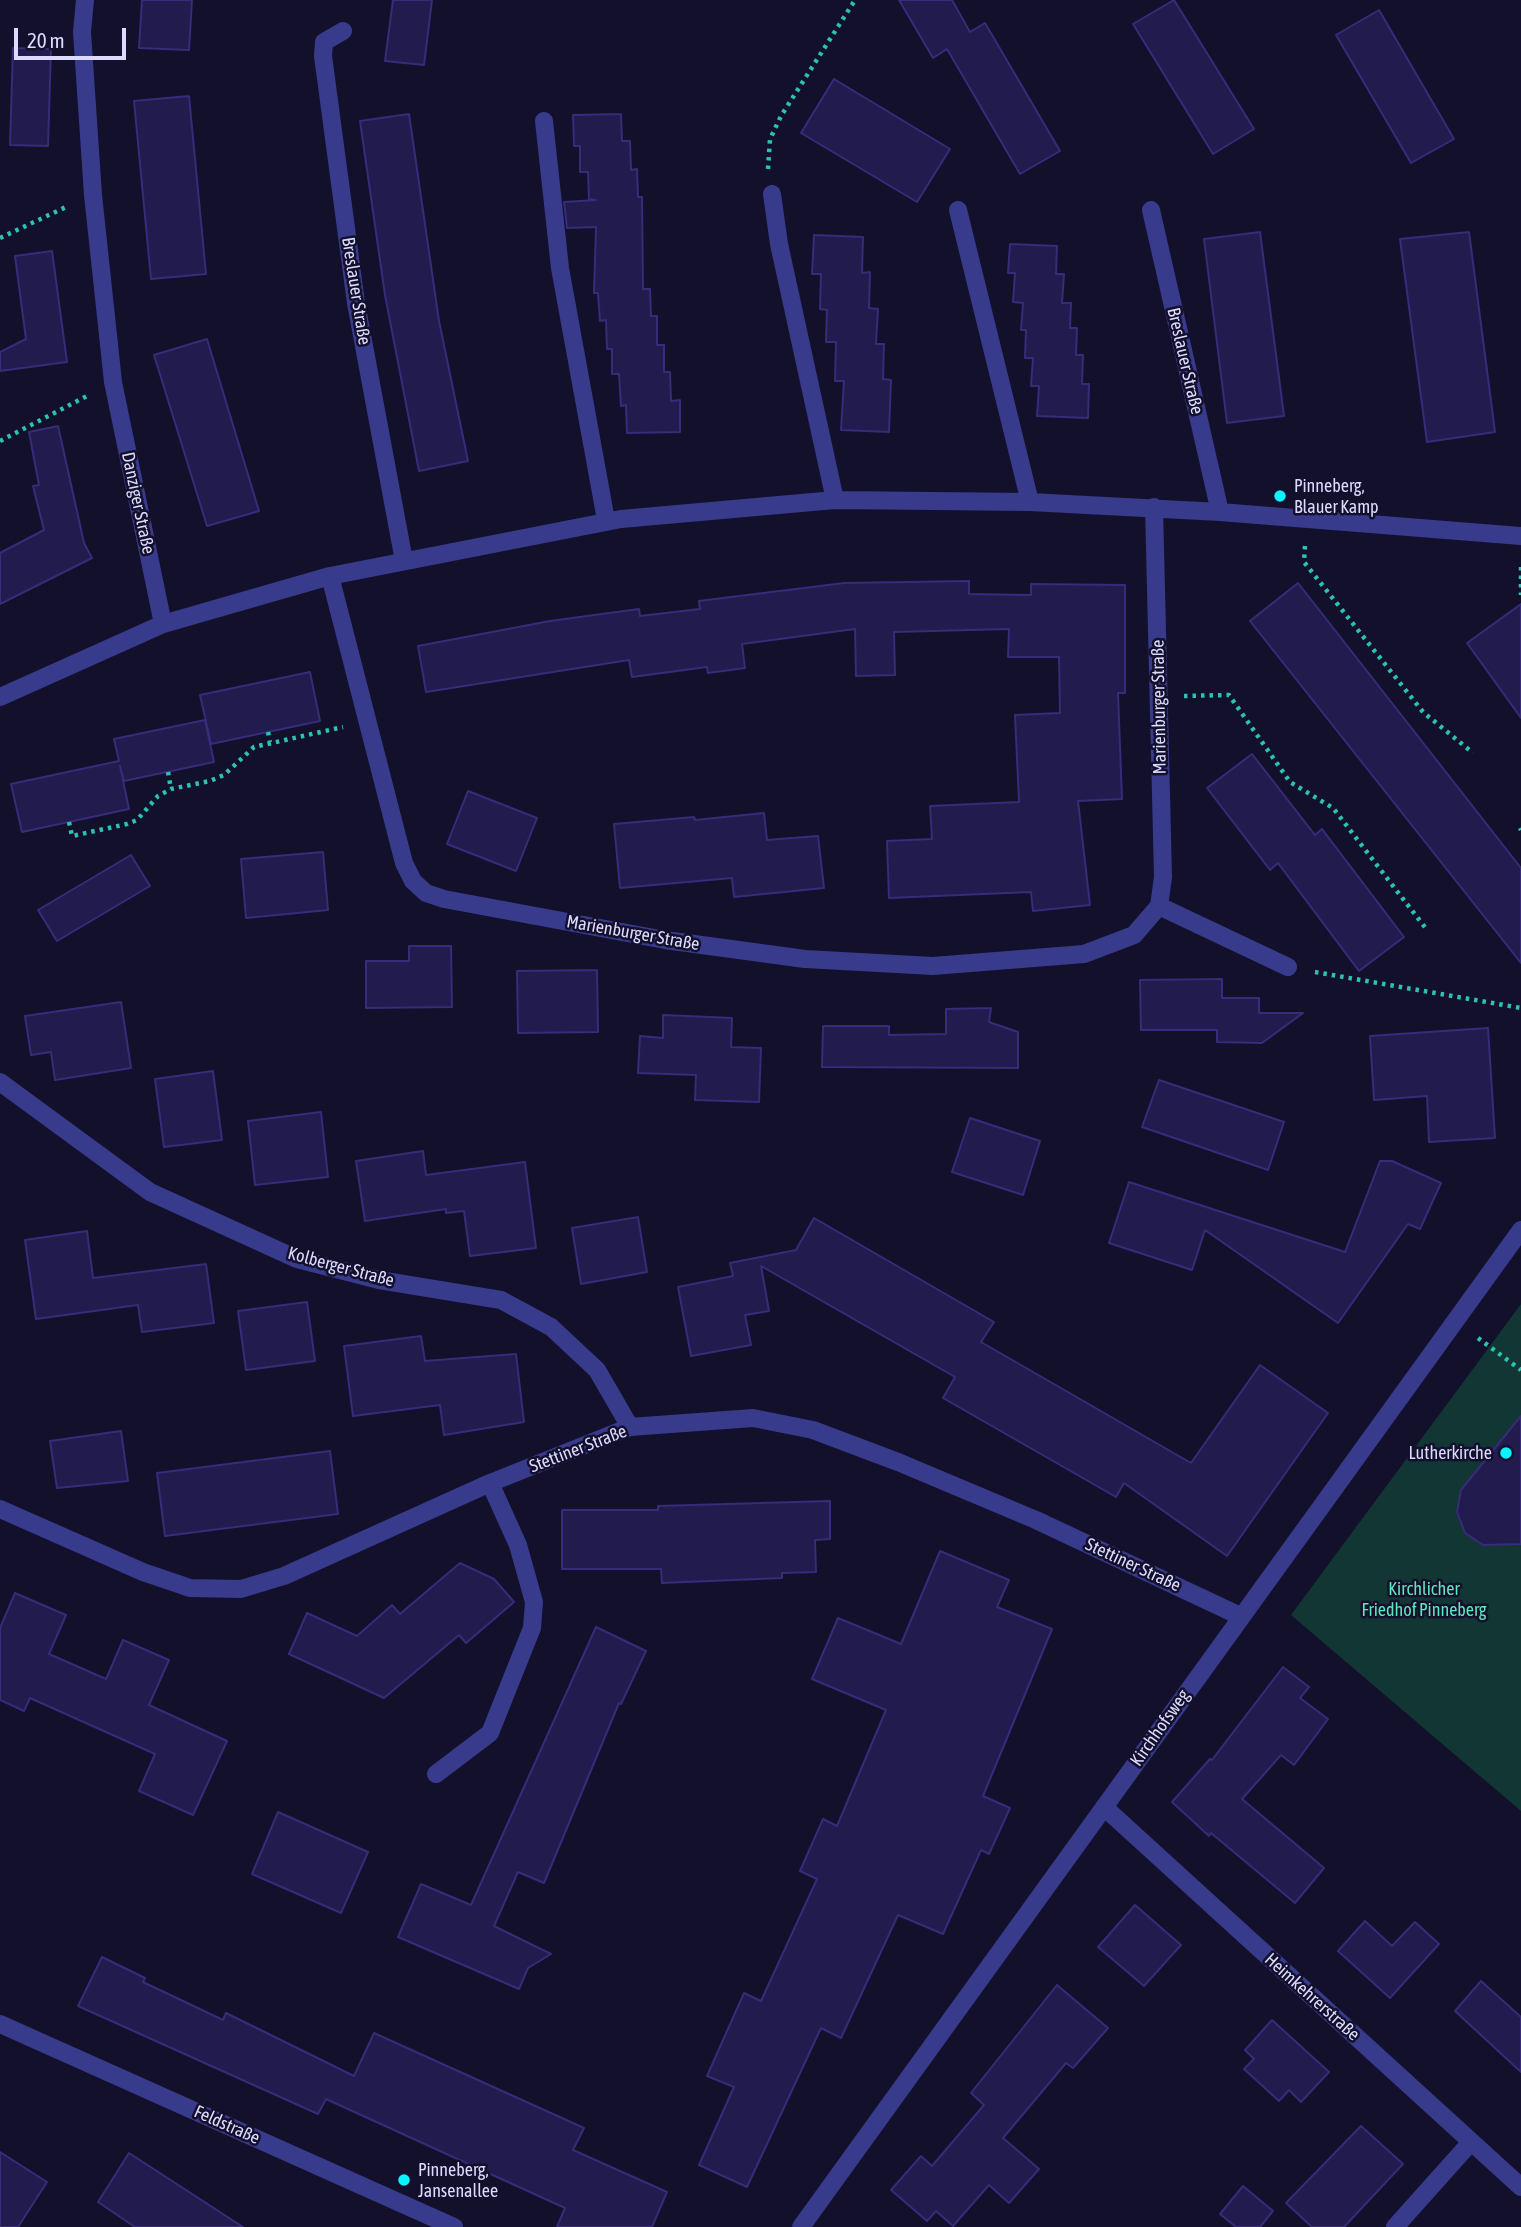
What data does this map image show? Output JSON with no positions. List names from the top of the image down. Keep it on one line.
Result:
{"streets":{"street":["Breslauer Straße","Danziger Straße","Marienburger Straße","Kolberger Straße","Stettiner Straße","Kirchhofsweg","Heimkehrerstraße","Feldstraße"]},"crossings":[["Kolberger Straße","Stettiner Straße"],["Stettiner Straße","Kirchhofsweg"],["Kirchhofsweg","Heimkehrerstraße"]],"parks":["Kirchlicher Friedhof Pinneberg"],"places":["Pinneberg, Blauer Kamp","Lutherkirche","Pinneberg, Jansenallee"],"scale_bar":"20 m"}
